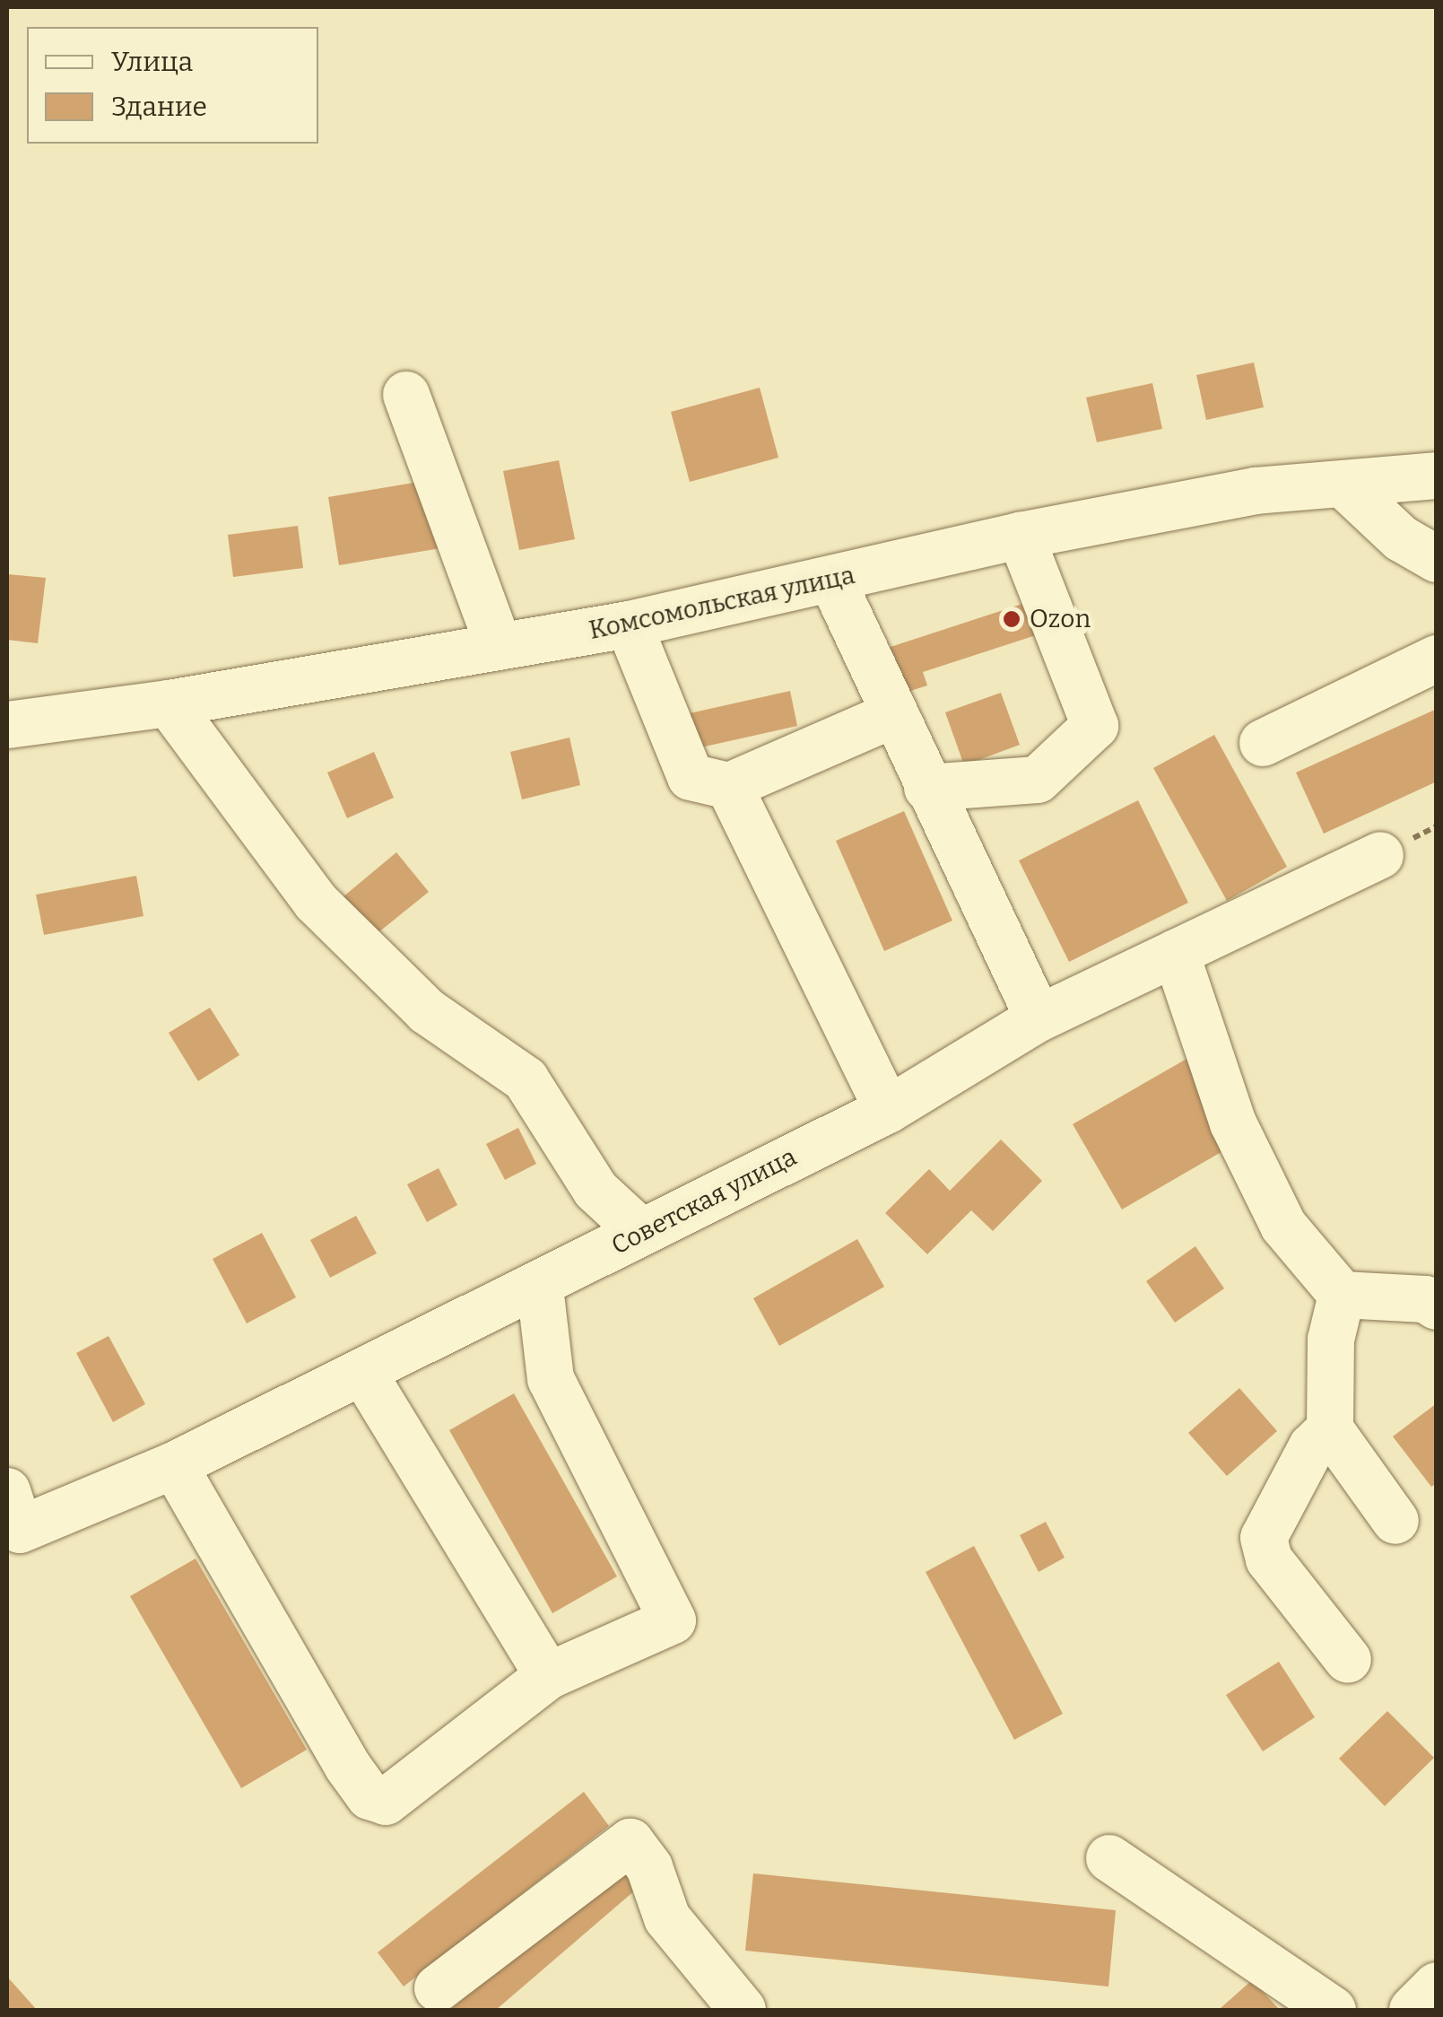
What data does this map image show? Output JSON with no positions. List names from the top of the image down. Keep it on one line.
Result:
{"streets":{"street":["Комсомольская улица","Советская улица"]},"places":["Ozon"],"legend":["Улица","Здание"]}
